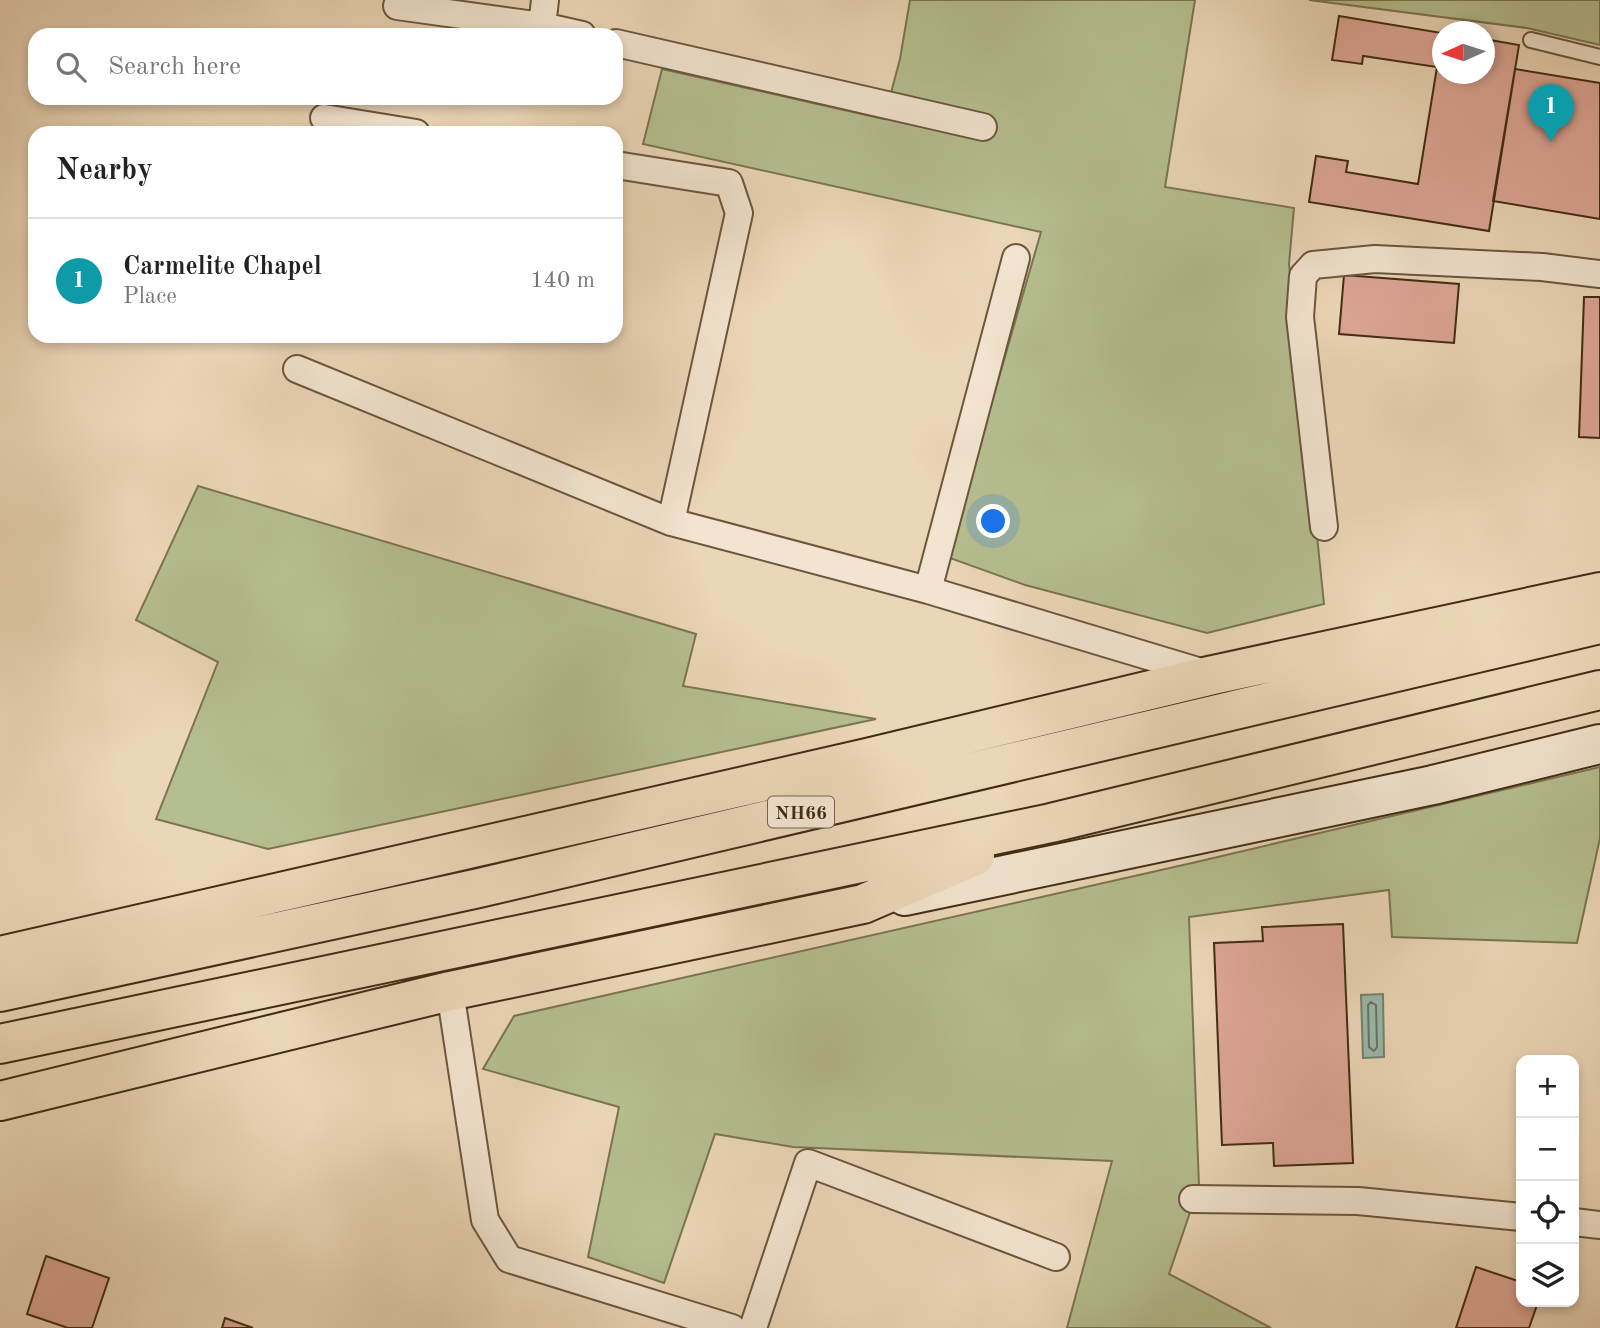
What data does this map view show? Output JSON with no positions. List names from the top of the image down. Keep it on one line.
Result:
{"streets":{"highway":["NH66"]},"north":"left","page":{"search":"Search here","pins":"1","heading":"Nearby","list":[{"mark":"1","name":"Carmelite Chapel","note":"Place","value":"140 m"}],"map_buttons":["+","−"]}}
